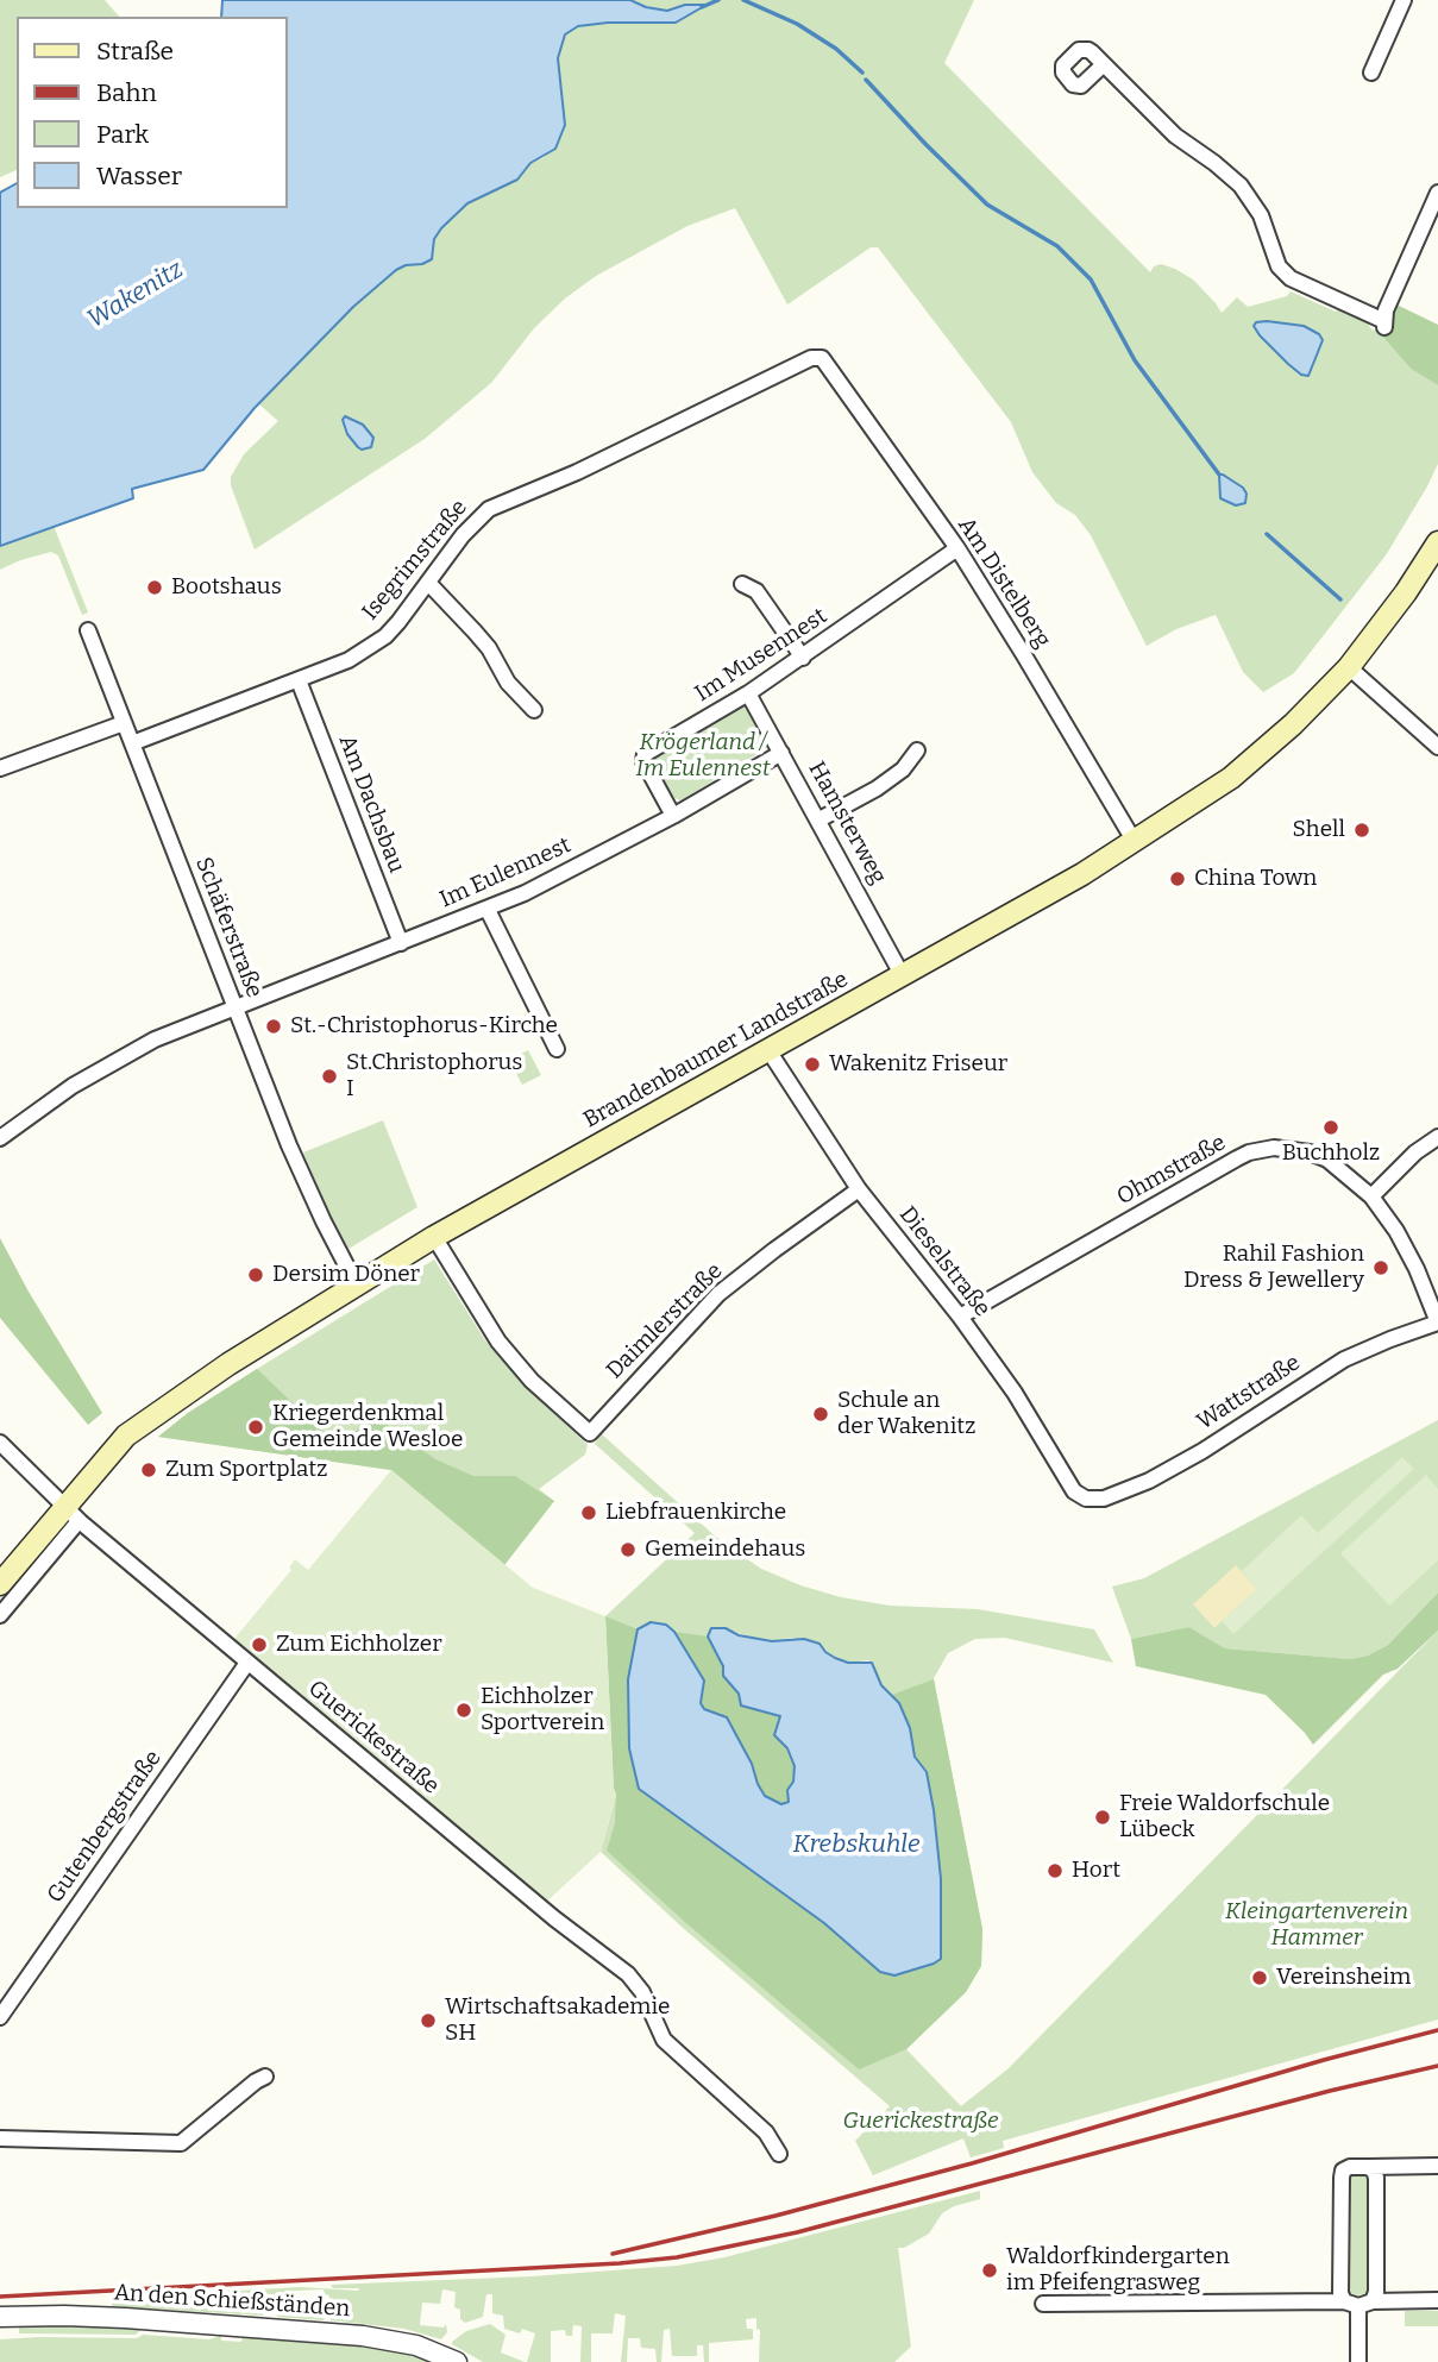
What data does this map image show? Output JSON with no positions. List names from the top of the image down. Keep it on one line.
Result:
{"streets":{"main road":["Brandenbaumer Landstraße"],"street":["Isegrimstraße","Am Distelberg","Im Musennest","Am Dachsbau","Hamsterweg","Im Eulennest","Schäferstraße","Ohmstraße","Dieselstraße","Daimlerstraße","Wattstraße","Guerickestraße","Gutenbergstraße","An den Schießständen"]},"crossings":[["Isegrimstraße","Am Distelberg"],["Isegrimstraße","Am Dachsbau"],["Isegrimstraße","Schäferstraße"],["Am Distelberg","Im Musennest"],["Am Distelberg","Brandenbaumer Landstraße"],["Im Musennest","Hamsterweg"],["Im Musennest","Im Eulennest"],["Am Dachsbau","Im Eulennest"],["Hamsterweg","Im Eulennest"],["Hamsterweg","Brandenbaumer Landstraße"],["Im Eulennest","Schäferstraße"],["Schäferstraße","Brandenbaumer Landstraße"],["Brandenbaumer Landstraße","Dieselstraße"],["Brandenbaumer Landstraße","Daimlerstraße"],["Brandenbaumer Landstraße","Guerickestraße"],["Ohmstraße","Dieselstraße"],["Ohmstraße","Wattstraße"],["Dieselstraße","Daimlerstraße"],["Dieselstraße","Wattstraße"],["Guerickestraße","Gutenbergstraße"]],"water":["Wakenitz","Krebskuhle"],"parks":["Krögerland / Im Eulennest","Kleingartenverein Hammer","Guerickestraße"],"places":["Bootshaus","Shell","China Town","St.-Christophorus-Kirche","Wakenitz Friseur","St.Christophorus I","Buchholz","Rahil Fashion Dress & Jewellery","Dersim Döner","Schule an der Wakenitz","Kriegerdenkmal Gemeinde Wesloe","Zum Sportplatz","Liebfrauenkirche","Gemeindehaus","Zum Eichholzer","Eichholzer Sportverein","Freie Waldorfschule Lübeck","Hort","Vereinsheim","Wirtschaftsakademie SH","Waldorfkindergarten im Pfeifengrasweg"],"legend":["Straße","Bahn","Park","Wasser"]}
